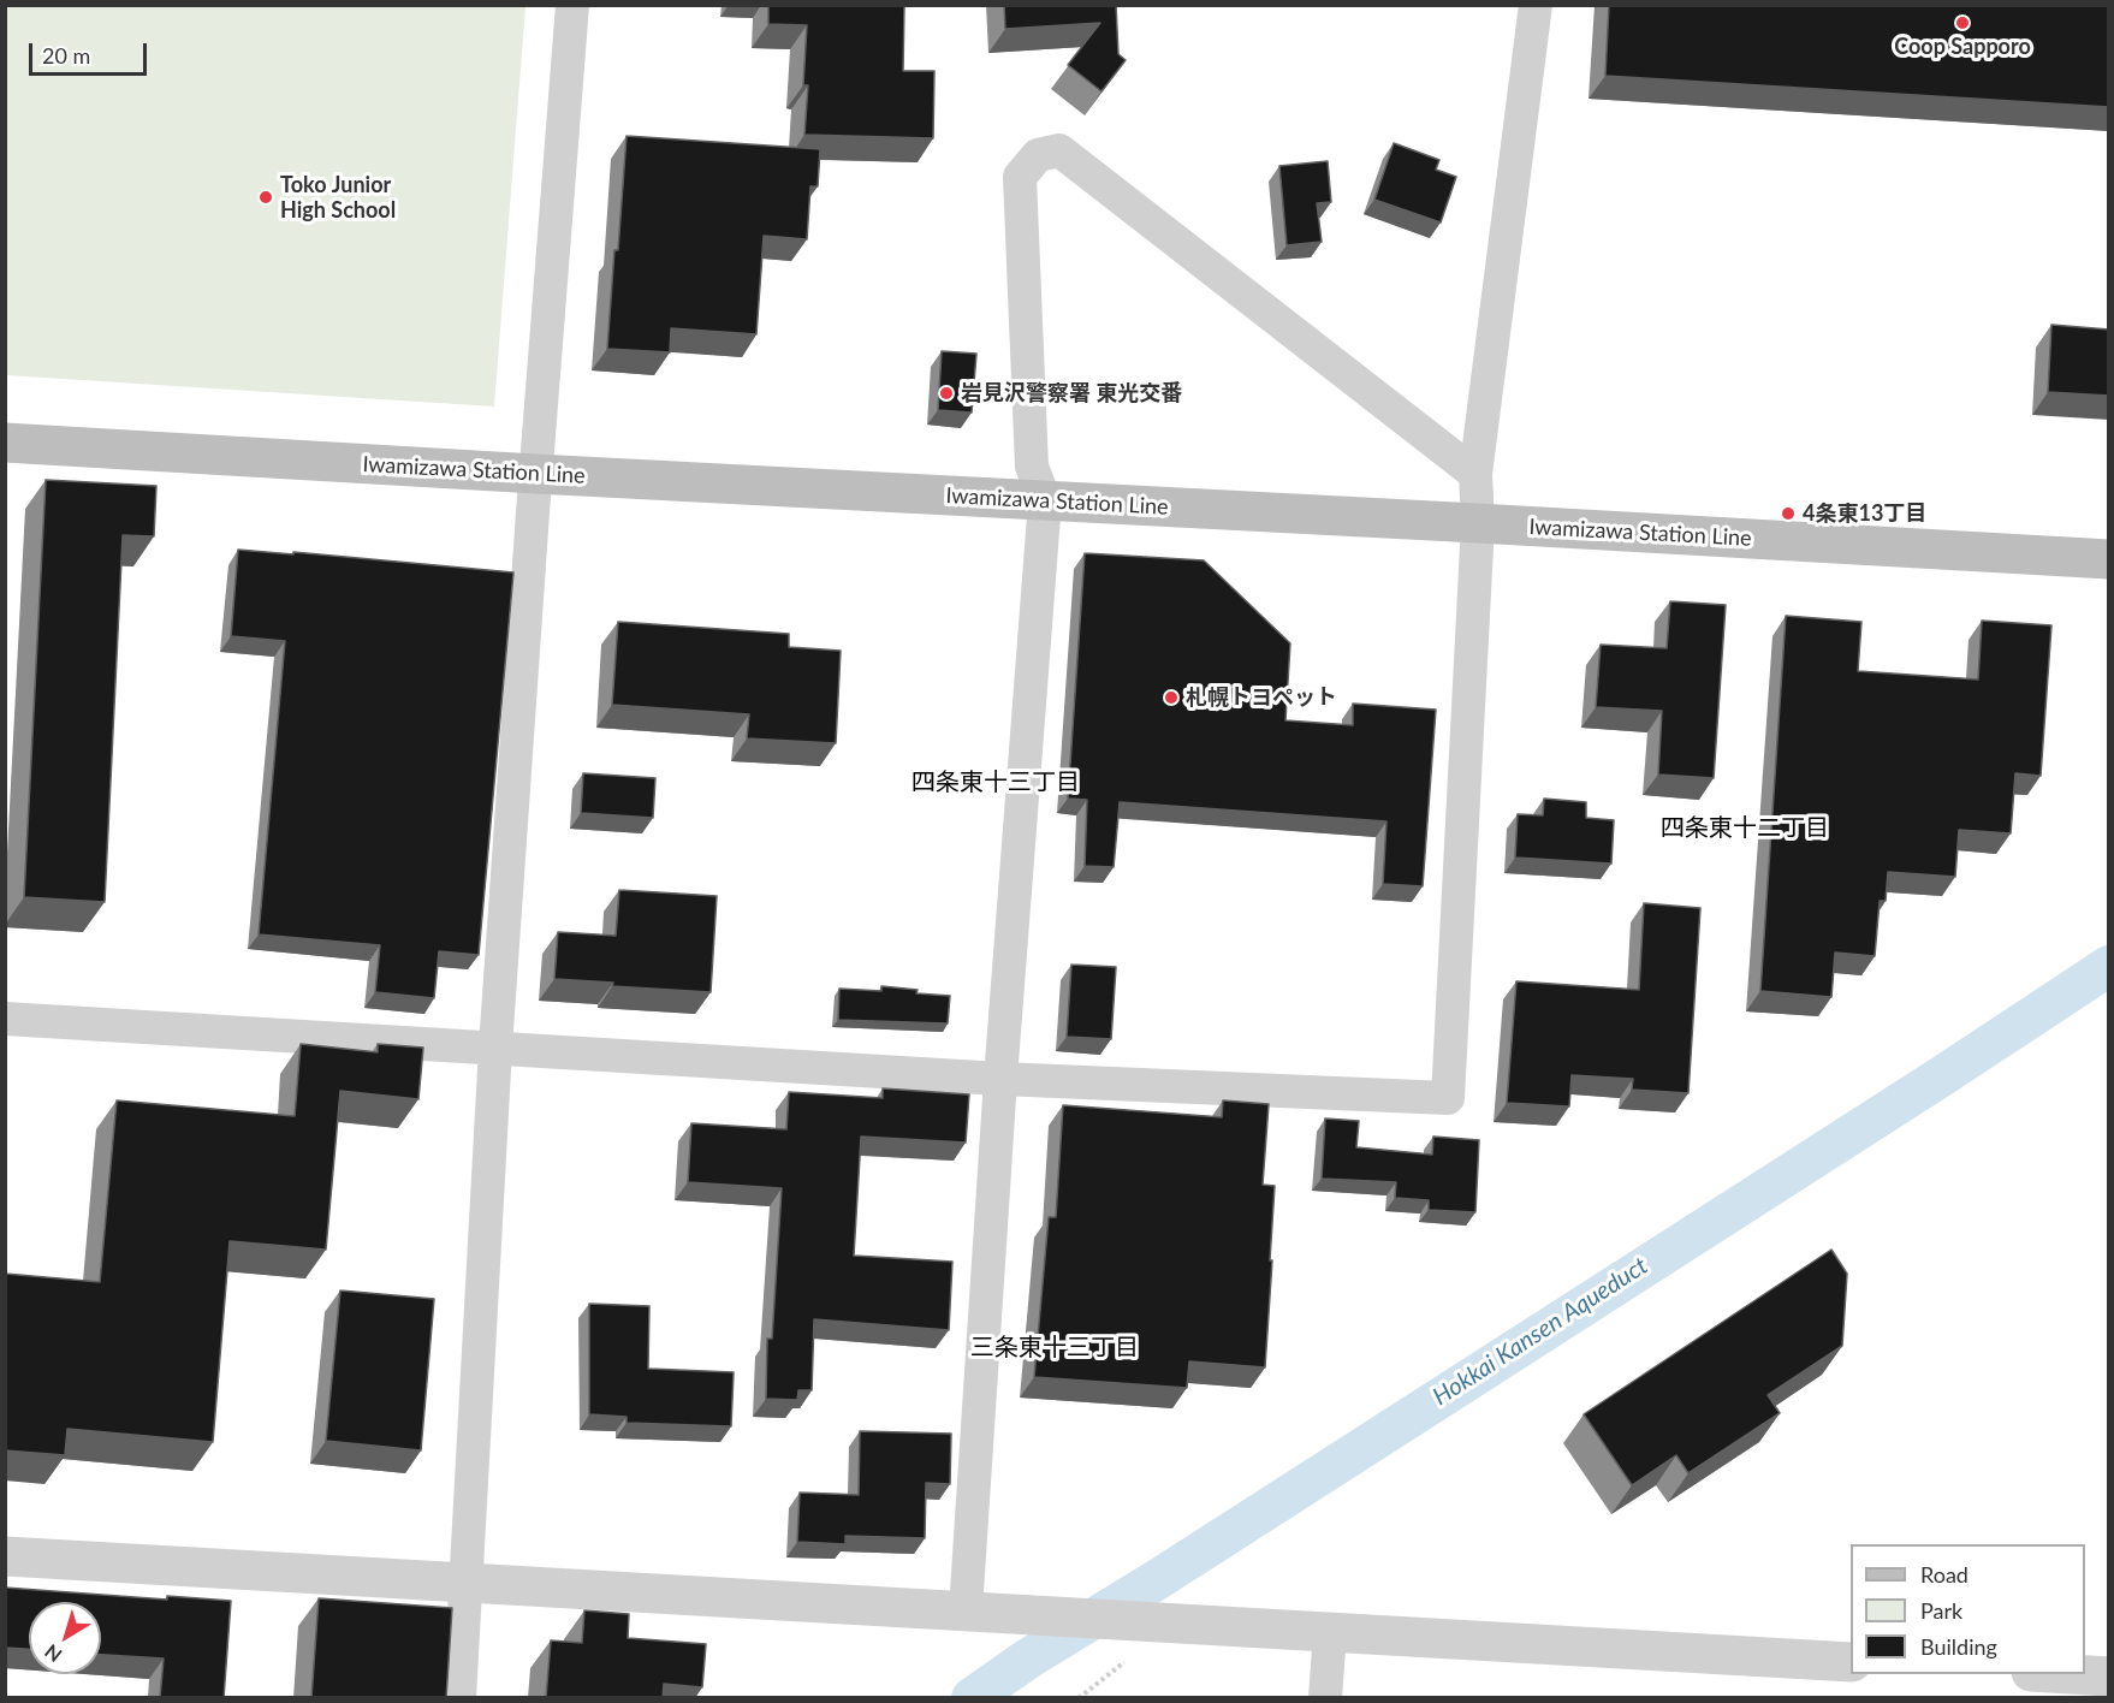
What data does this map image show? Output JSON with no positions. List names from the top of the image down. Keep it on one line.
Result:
{"streets":{"main road":["Iwamizawa Station Line"]},"districts":["四条東十三丁目","四条東十二丁目","三条東十三丁目"],"water":["Hokkai Kansen Aqueduct"],"places":["Coop Sapporo","Toko Junior High School","岩見沢警察署 東光交番","4条東13丁目","札幌トヨペット"],"legend":["Road","Park","Building"],"scale_bar":"20 m","north":"bottom left"}
